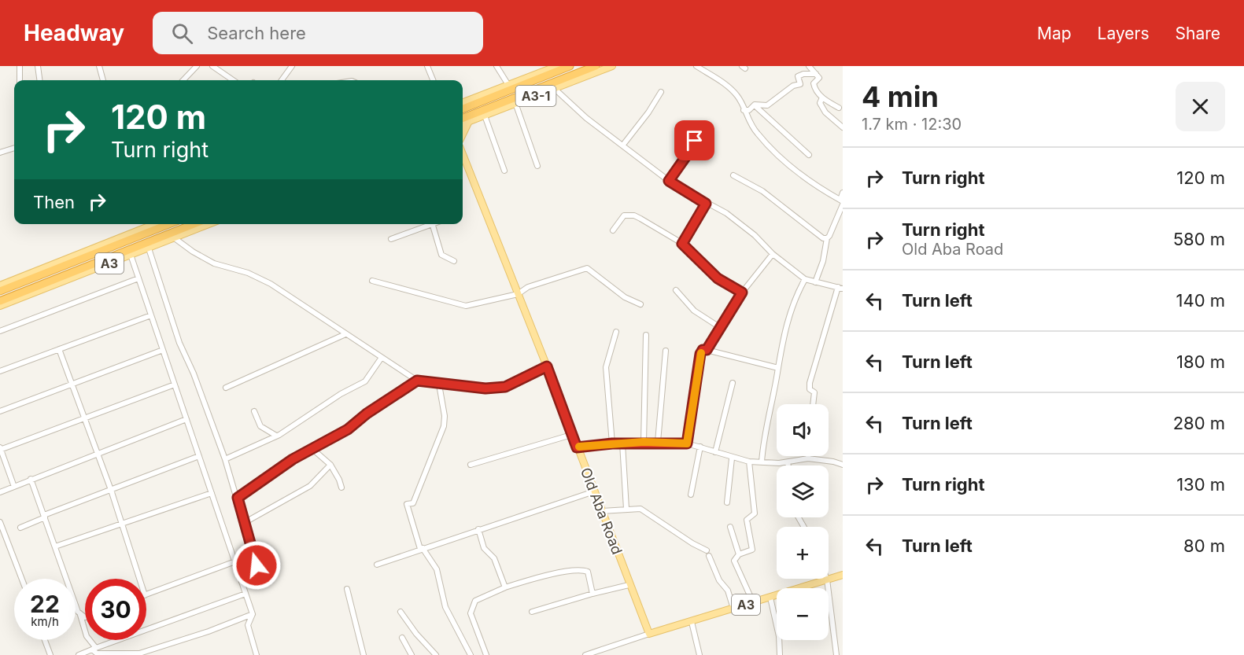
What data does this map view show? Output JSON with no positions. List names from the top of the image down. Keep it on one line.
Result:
{"streets":{"highway":["A3-1"],"main road":["A3","Old Aba Road"]},"crossings":[["A3","Old Aba Road"]],"page":{"header":"Headway","search":"Search here","nav":["Map","Layers","Share"],"heading":["4 min","1.7 km · 12:30"],"turn":["120 m","Turn right"],"list":[{"name":"Turn right","value":"120 m"},{"name":"Turn right","note":"Old Aba Road","value":"580 m"},{"name":"Turn left","value":"140 m"},{"name":"Turn left","value":"180 m"},{"name":"Turn left","value":"280 m"},{"name":"Turn right","value":"130 m"},{"name":"Turn left","value":"80 m"}],"then":"Then","map_buttons":["+","−"],"speed":"22 km/h","limit":"30"}}
